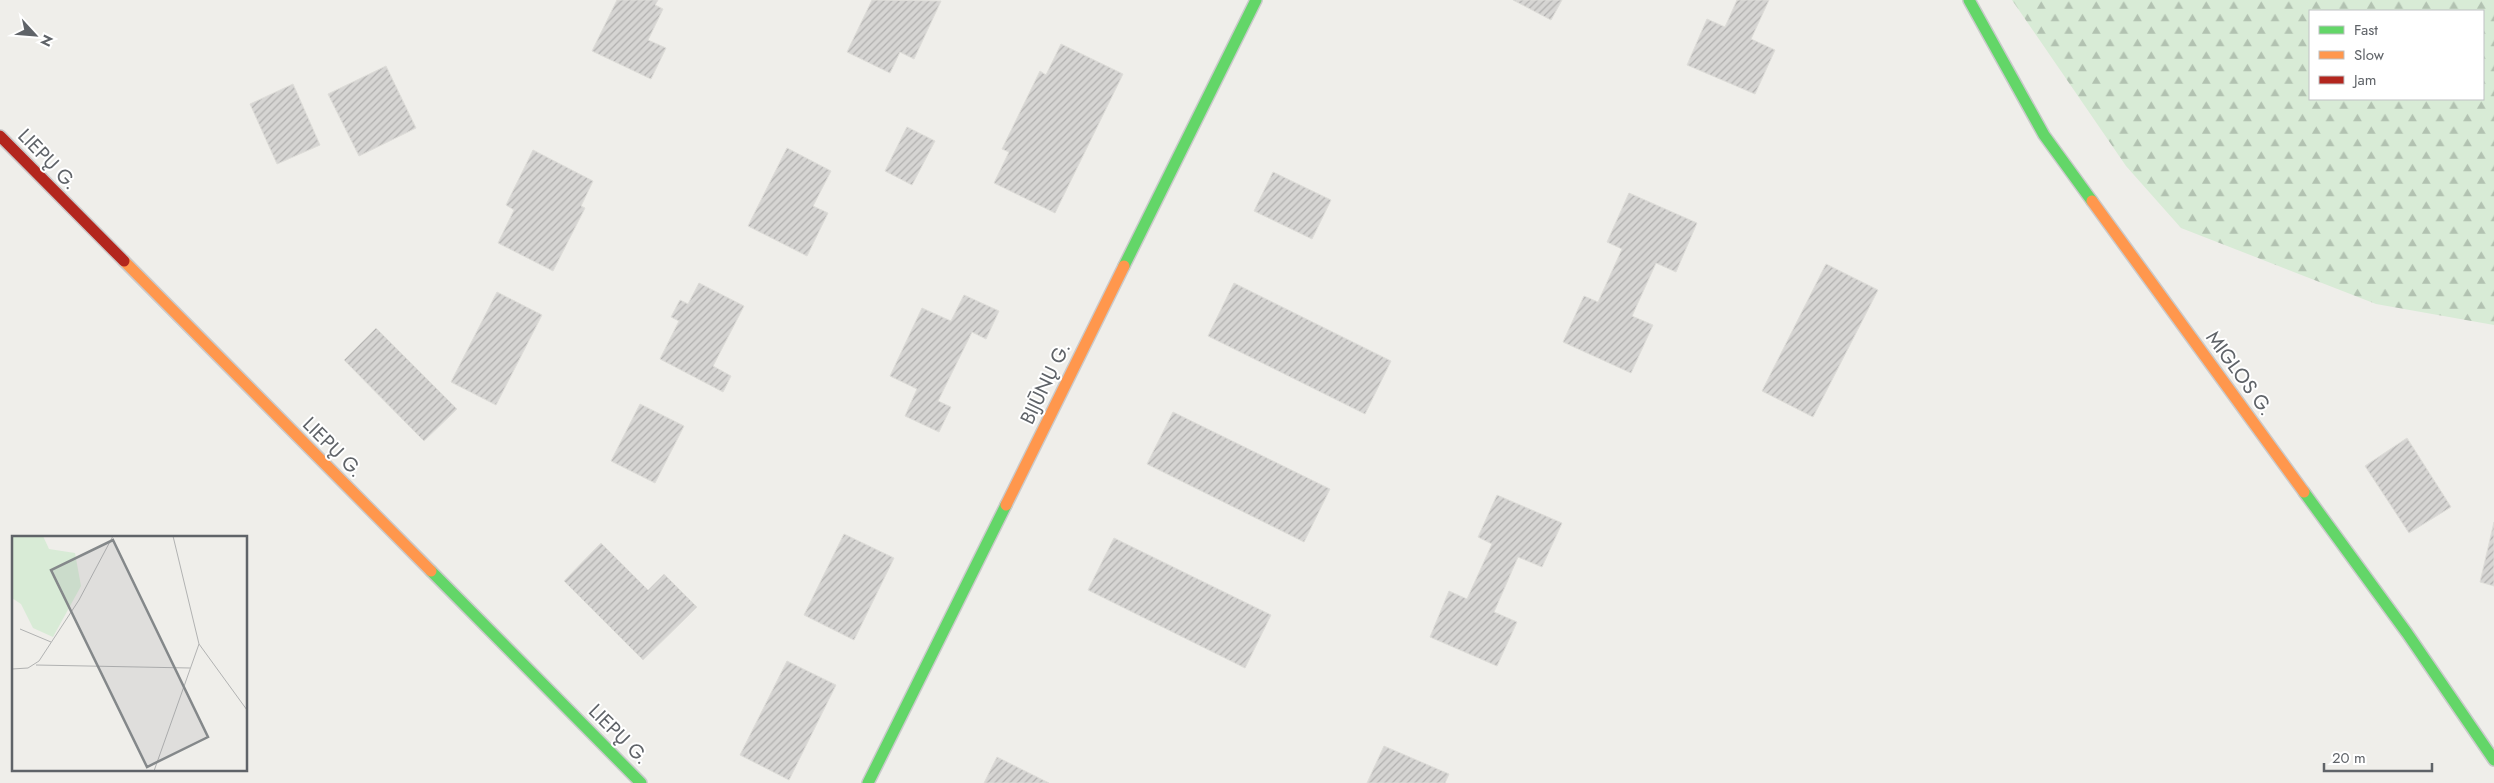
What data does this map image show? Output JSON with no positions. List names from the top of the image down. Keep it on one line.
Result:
{"streets":{"street":["LIEPŲ G.","MIGLOS G.","BIJŪNŲ G."]},"legend":["Fast","Slow","Jam"],"scale_bar":"20 m","north":"bottom right"}
